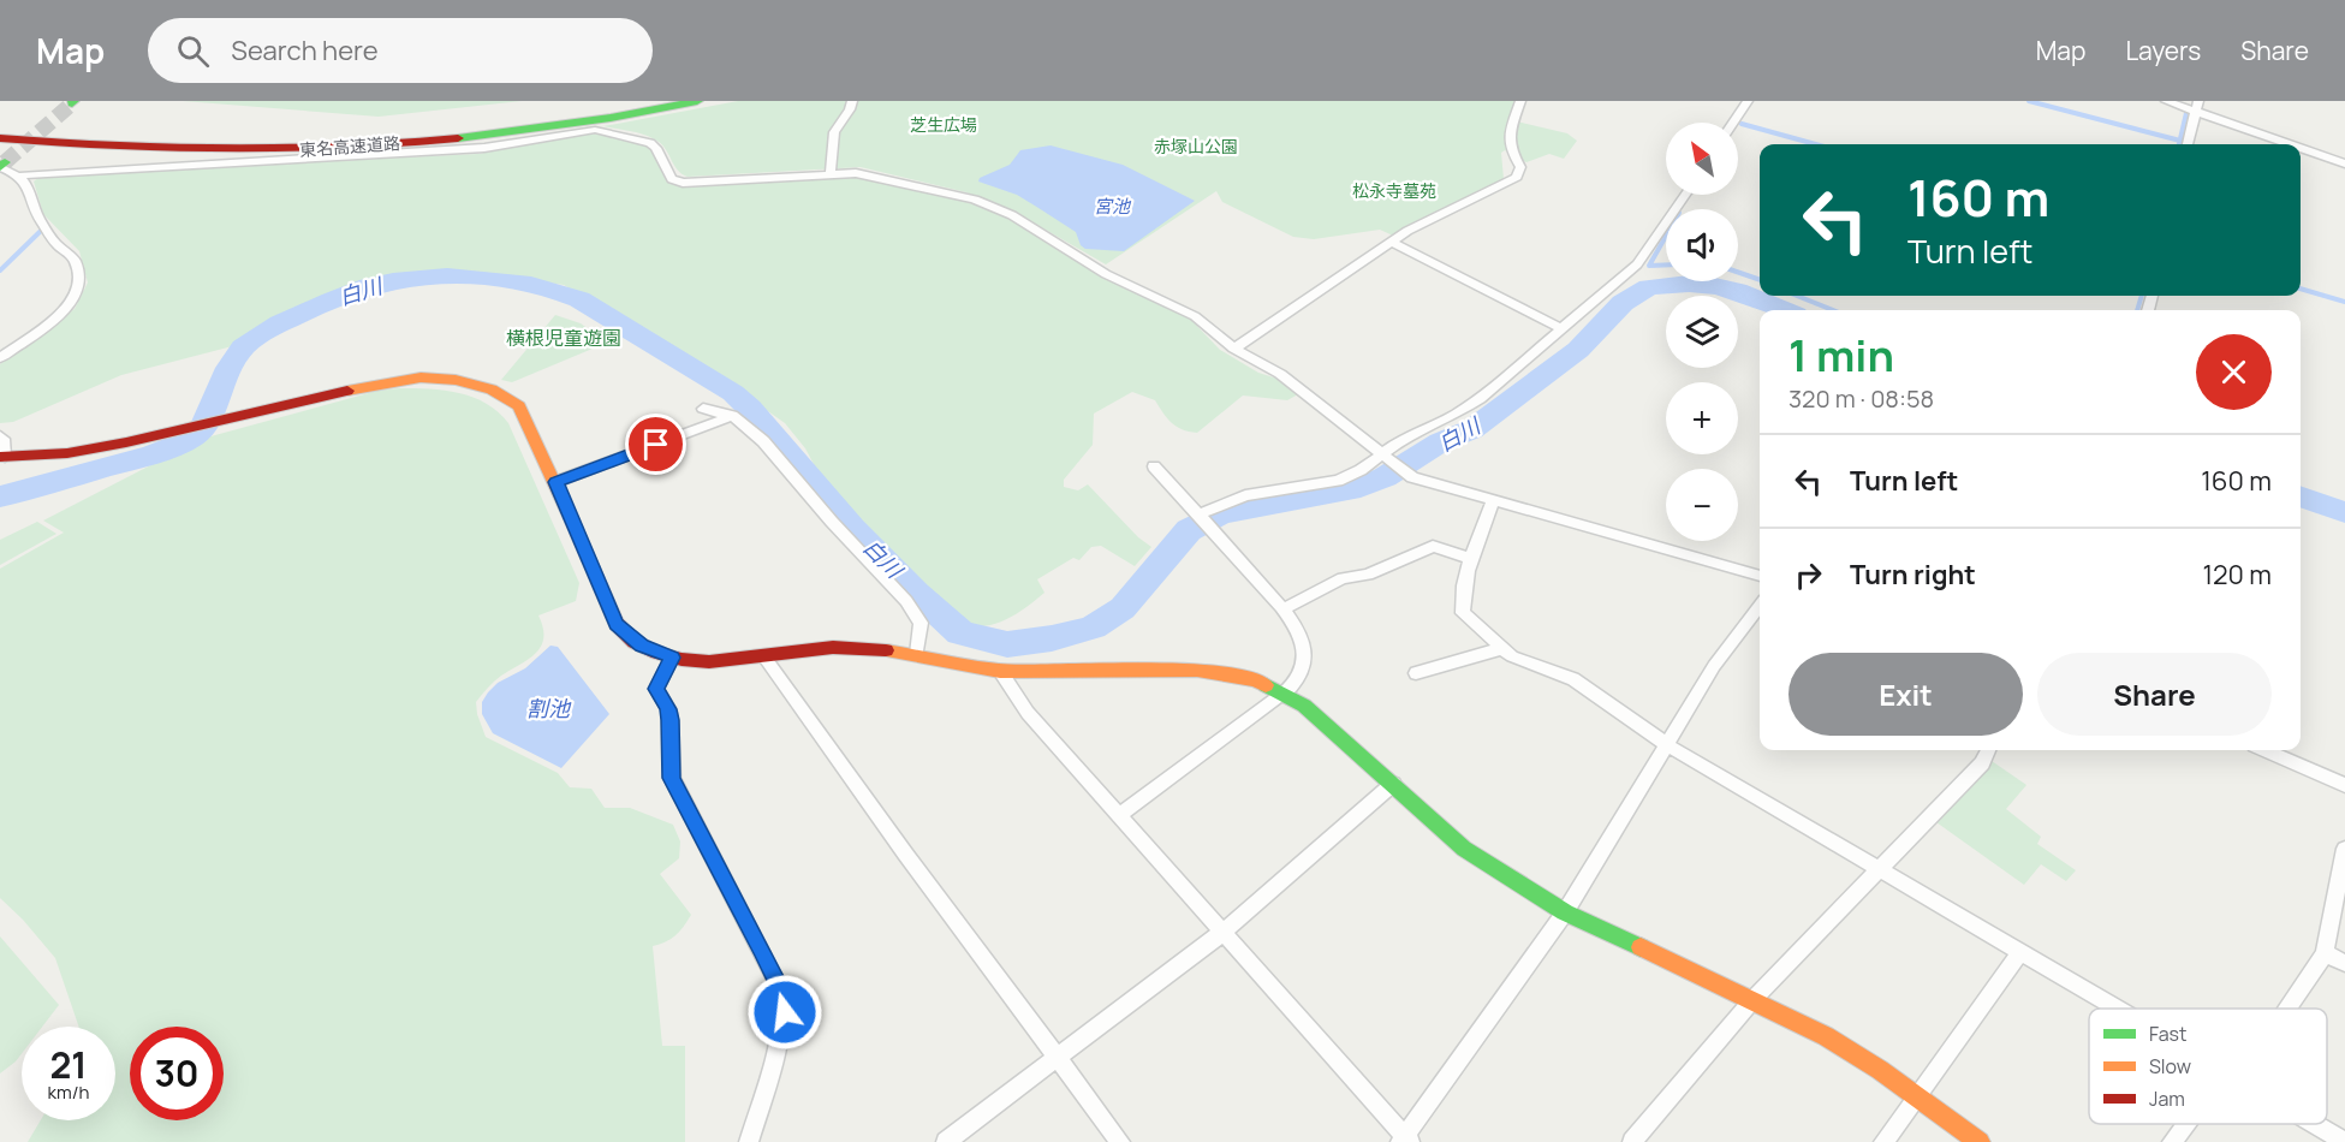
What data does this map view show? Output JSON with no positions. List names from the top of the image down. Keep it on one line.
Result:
{"streets":{"main road":["東名高速道路"]},"water":["宮池","白川","割池"],"parks":["芝生広場","赤塚山公園","松永寺墓苑","横根児童遊園"],"legend":["Fast","Slow","Jam"],"north":"top left","page":{"header":"Map","search":"Search here","nav":["Map","Layers","Share"],"map_buttons":["+","−"],"turn":["160 m","Turn left"],"heading":["1 min","320 m · 08:58"],"list":[{"name":"Turn left","value":"160 m"},{"name":"Turn right","value":"120 m"}],"buttons":["Exit","Share"],"speed":"21 km/h","limit":"30"}}
